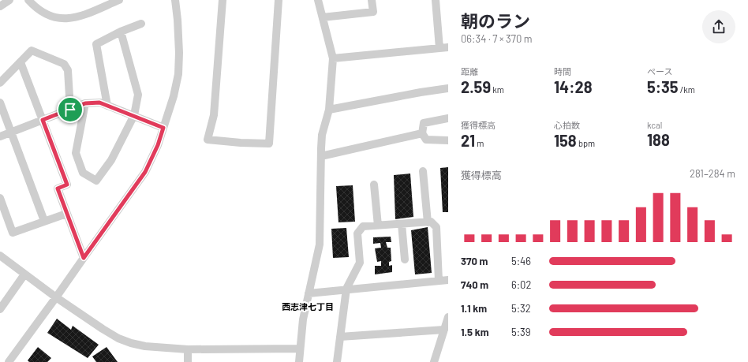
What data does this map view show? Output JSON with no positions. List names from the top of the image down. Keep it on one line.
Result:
{"districts":["西志津七丁目"],"page":{"heading":["朝のラン","06:34 · 7 × 370 m"],"stats":[["距離","2.59 km"],["時間","14:28"],["ペース","5:35 /km"],["獲得標高","21 m"],["心拍数","158 bpm"],["kcal","188"]],"chart":["獲得標高","281–284 m"],"list":[{"name":"370 m","note":"5:46"},{"name":"740 m","note":"6:02"},{"name":"1.1 km","note":"5:32"},{"name":"1.5 km","note":"5:39"}]}}
